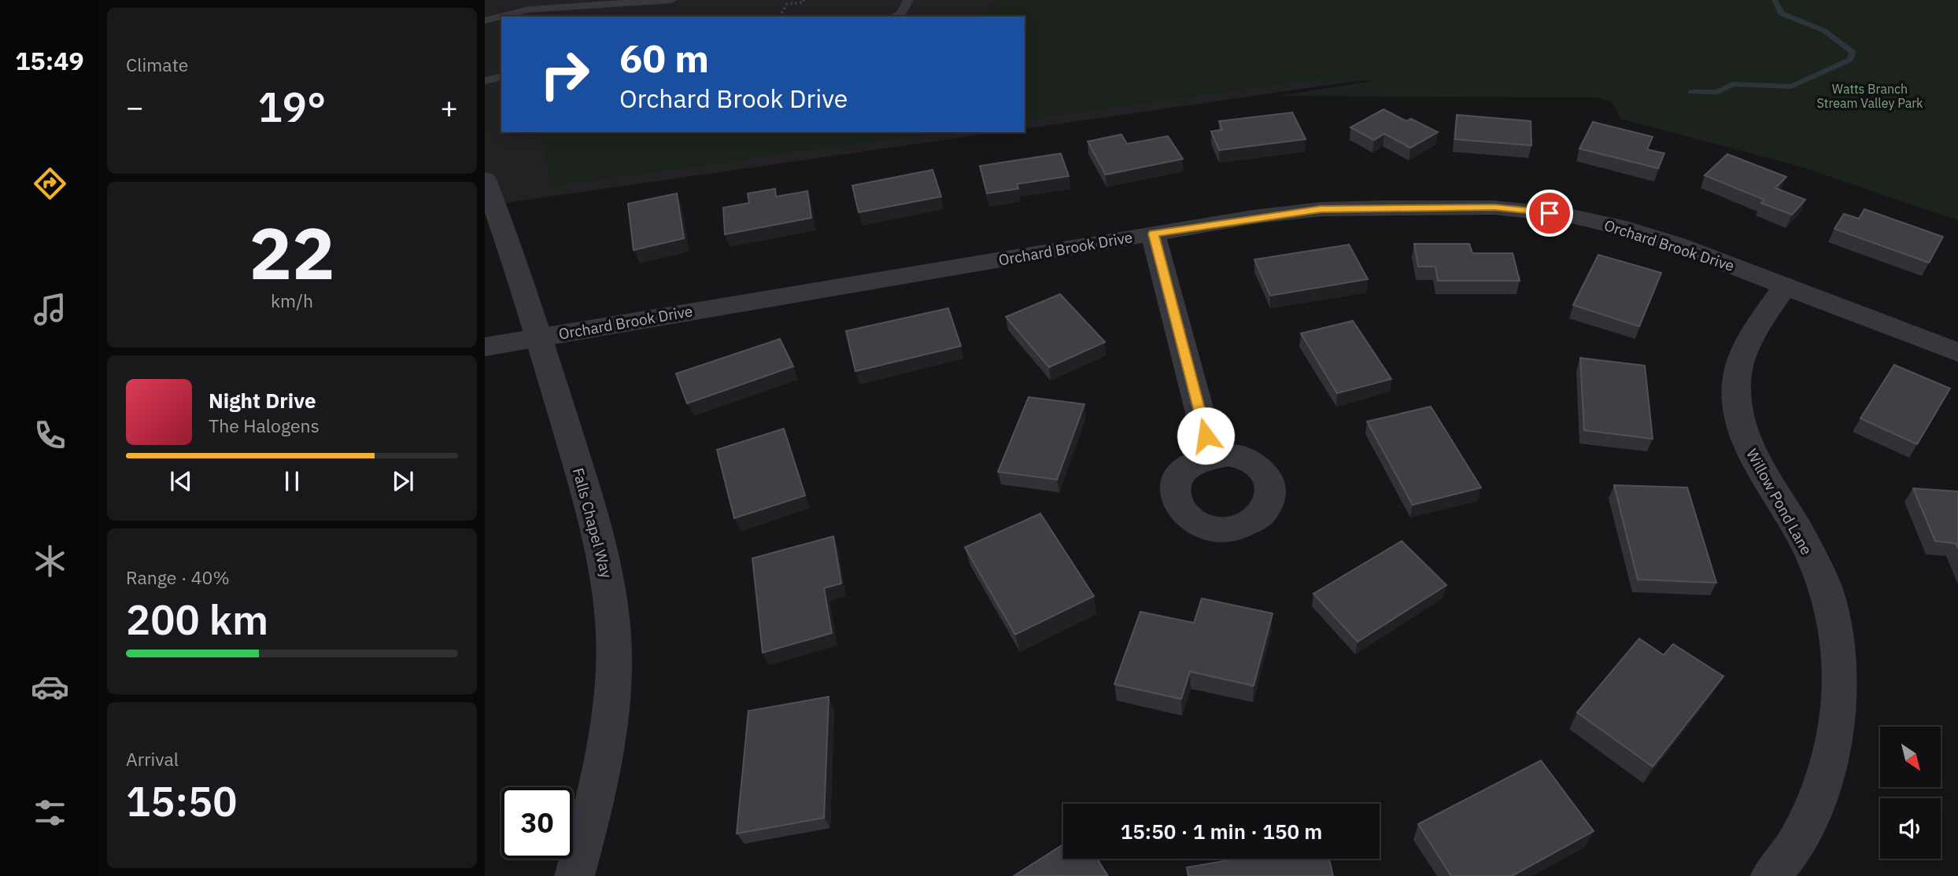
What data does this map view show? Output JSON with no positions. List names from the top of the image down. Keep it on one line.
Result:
{"streets":{"street":["Orchard Brook Drive","Willow Pond Lane","Falls Chapel Way"]},"crossings":[["Orchard Brook Drive","Willow Pond Lane"],["Orchard Brook Drive","Falls Chapel Way"]],"parks":["Watts Branch Stream Valley Park"],"north":"bottom right","page":{"tabs":"15:49","tile":["Climate",["22","km/h"],["Range · 40%","200 km"],["Arrival","15:50"]],"turn":["60 m","Orchard Brook Drive"],"heat":["−","19°","+"],"song":["Night Drive","The Halogens"],"limit":"30","trip":"15:50 · 1 min · 150 m"}}
